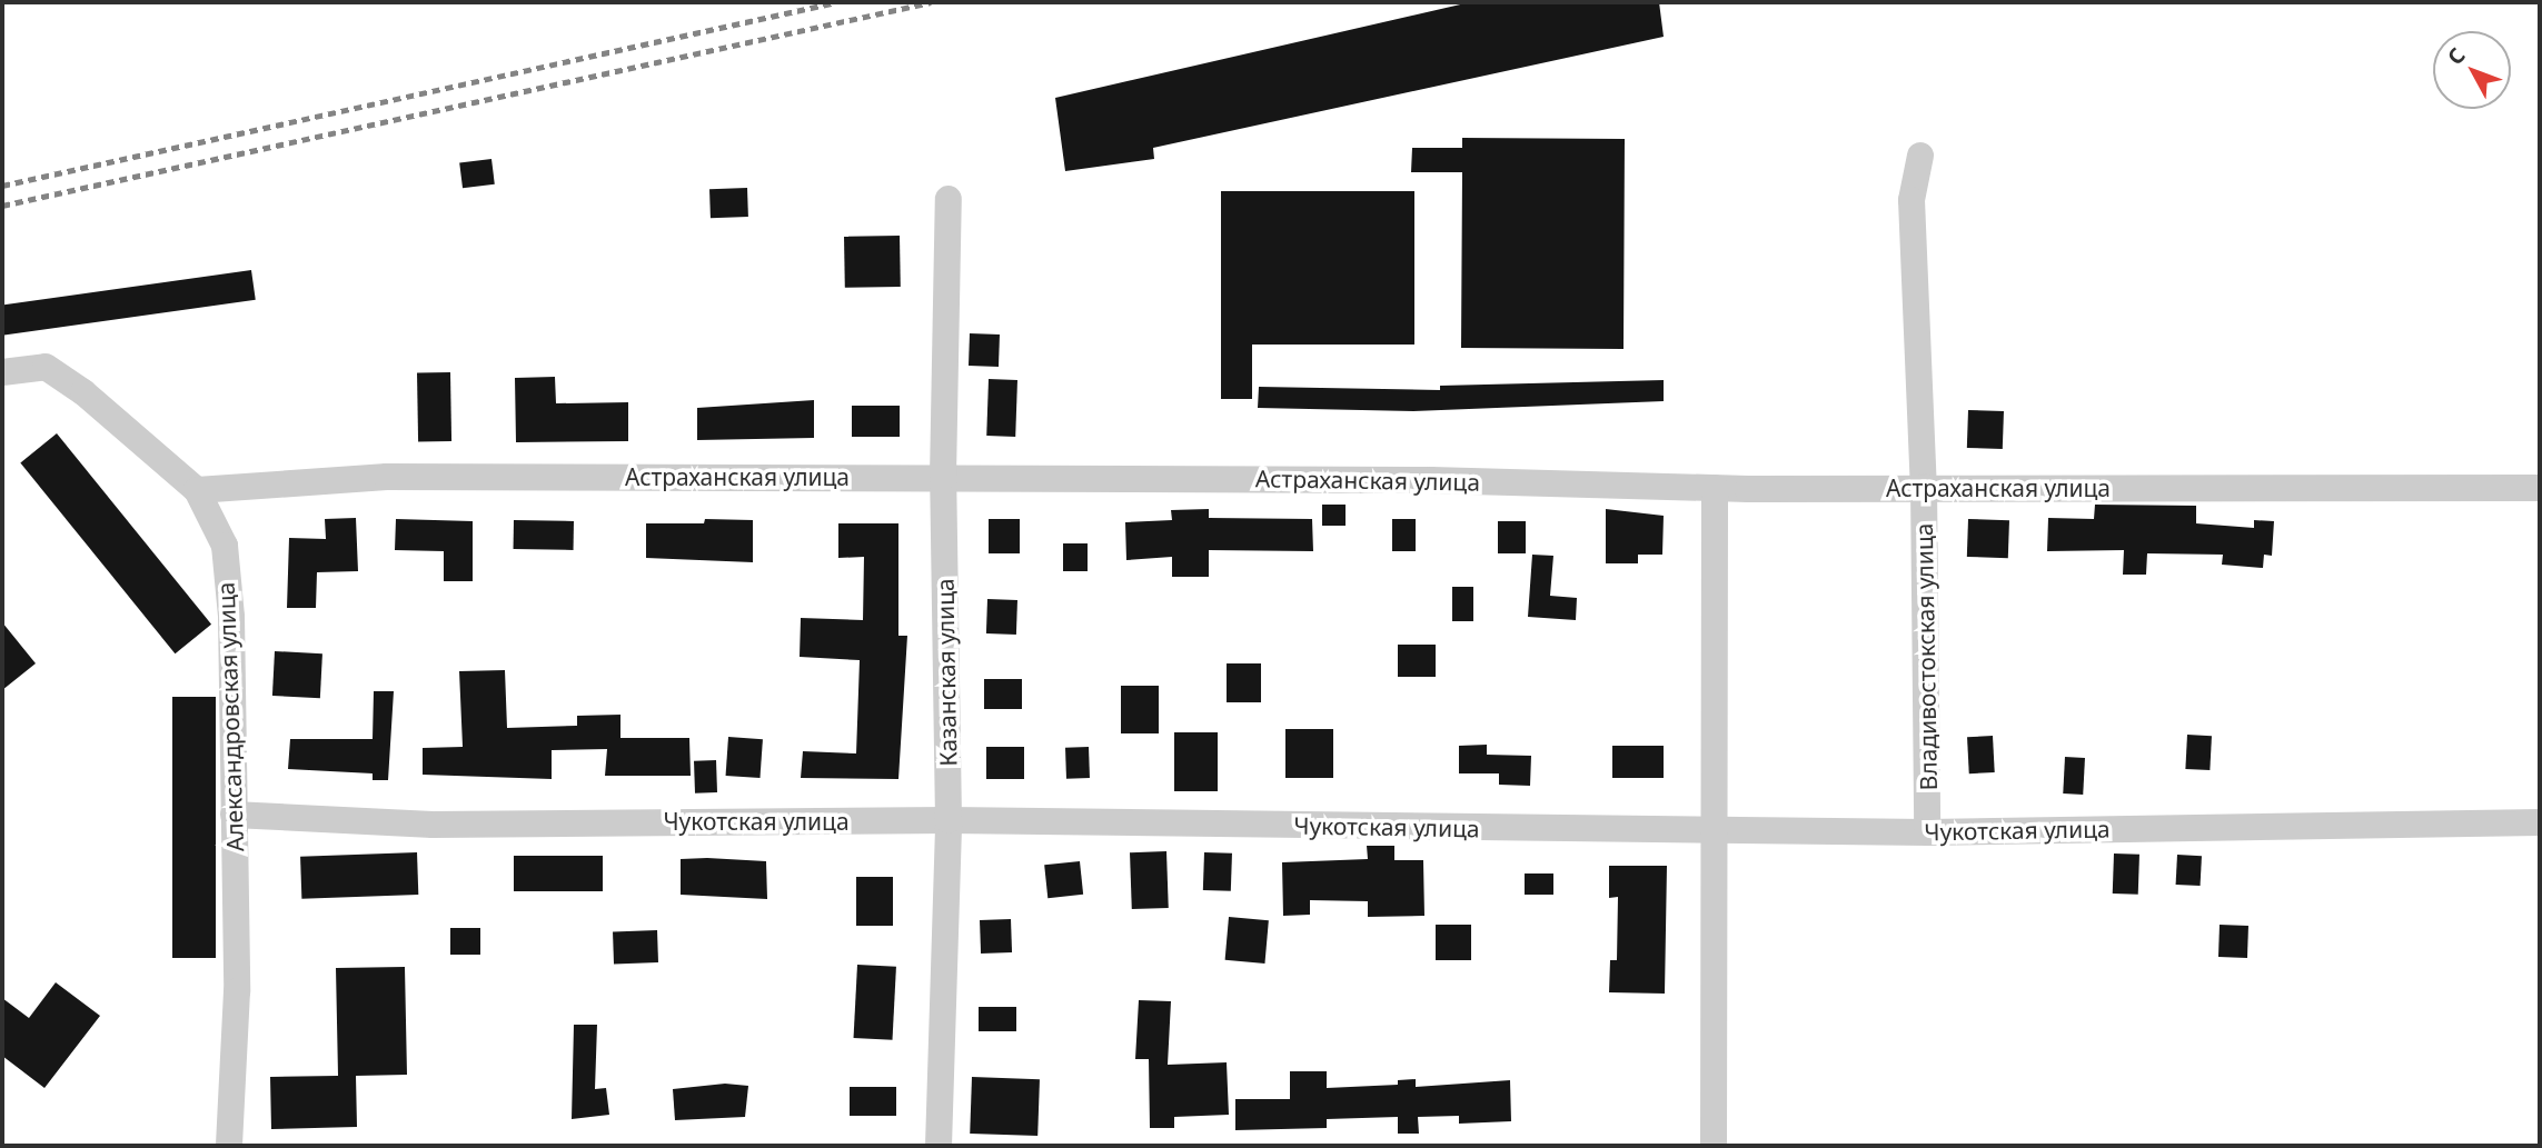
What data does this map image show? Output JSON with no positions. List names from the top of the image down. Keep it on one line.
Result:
{"streets":{"street":["Астраханская улица","Владивостокская улица","Казанская улица","Александровская улица","Чукотская улица"]},"crossings":[["Астраханская улица","Владивостокская улица"],["Астраханская улица","Казанская улица"],["Астраханская улица","Александровская улица"],["Владивостокская улица","Чукотская улица"],["Казанская улица","Чукотская улица"],["Александровская улица","Чукотская улица"]],"north":"top left"}
